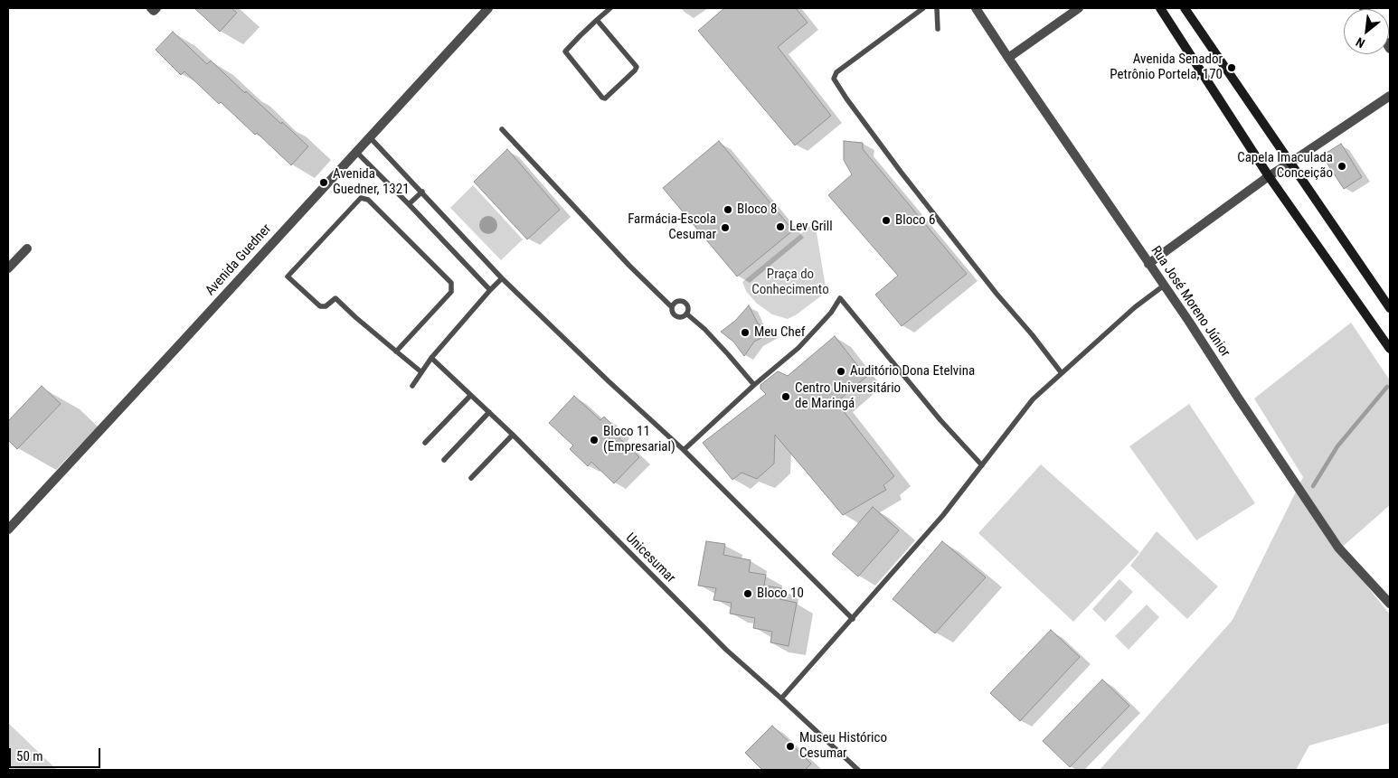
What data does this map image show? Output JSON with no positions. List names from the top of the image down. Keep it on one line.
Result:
{"streets":{"street":["Avenida Guedner","Rua José Moreno Júnior"],"lane":["Unicesumar"]},"parks":["Praça do Conhecimento"],"places":["Avenida Senador Petrônio Portela, 170","Capela Imaculada Conceição","Avenida Guedner, 1321","Bloco 8","Bloco 6","Lev Grill","Farmácia-Escola Cesumar","Meu Chef","Auditório Dona Etelvina","Centro Universitário de Maringá","Bloco 11 (Empresarial)","Bloco 10","Museu Histórico Cesumar"],"scale_bar":"50 m","north":"bottom left"}
